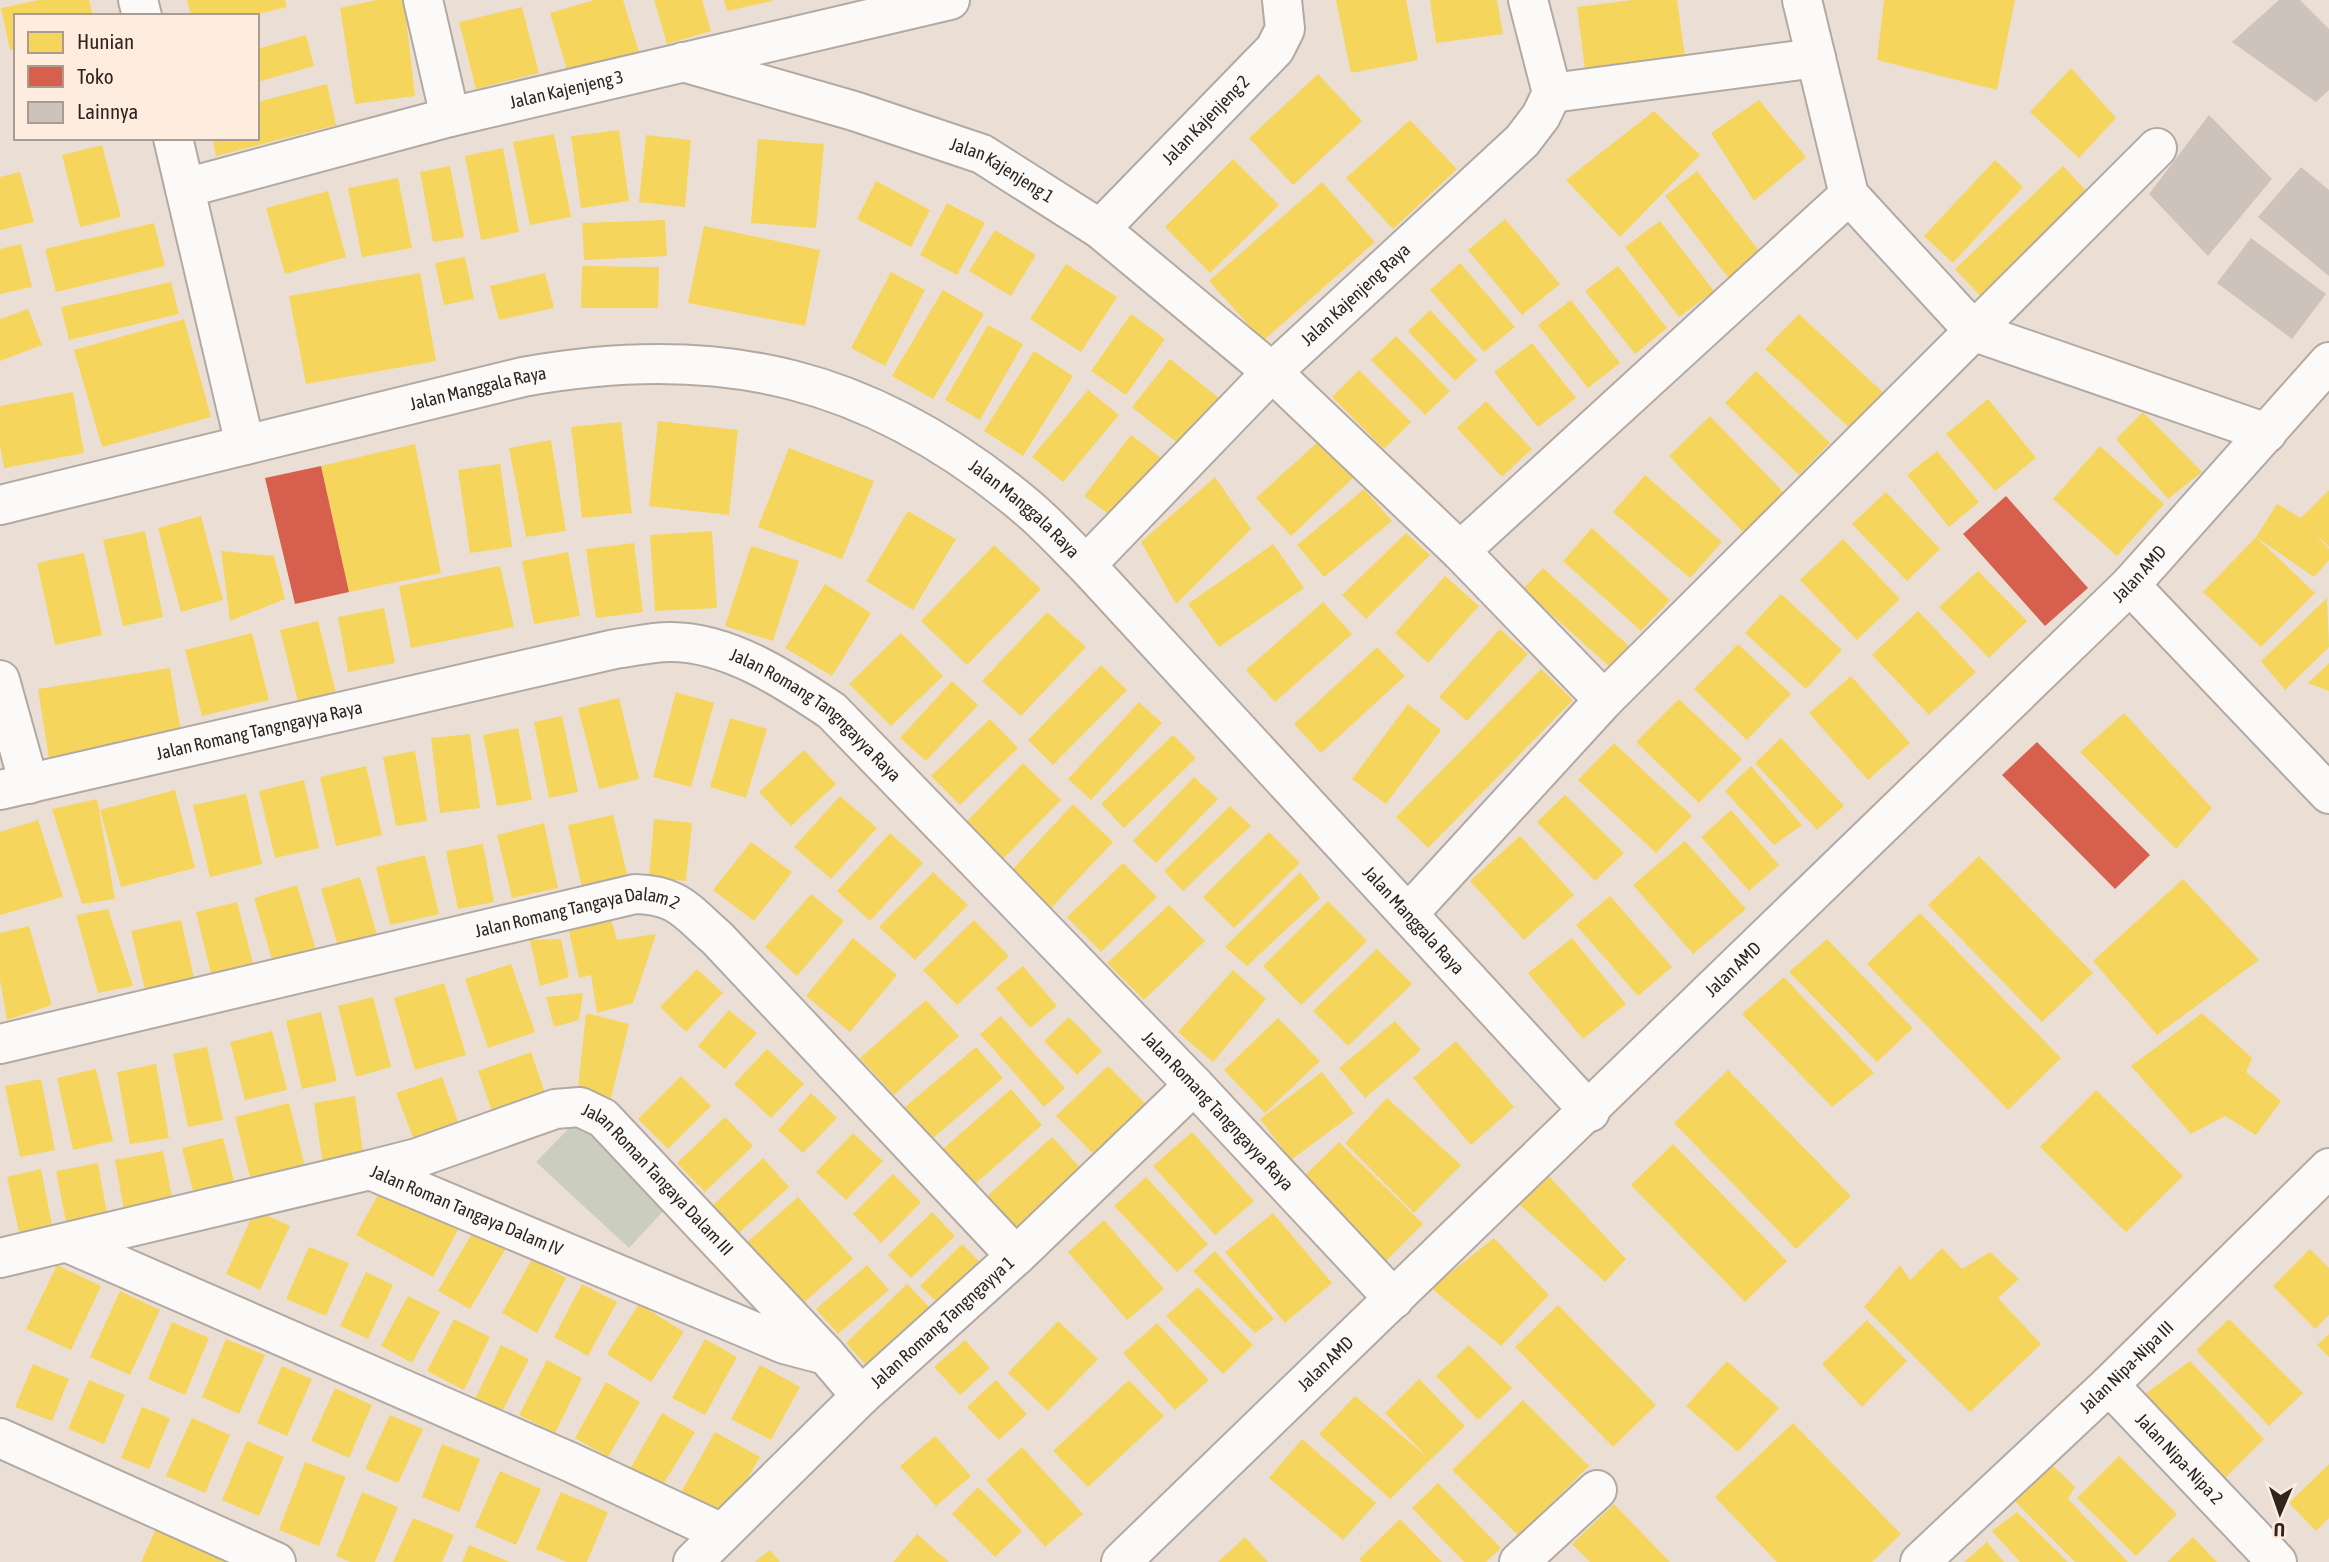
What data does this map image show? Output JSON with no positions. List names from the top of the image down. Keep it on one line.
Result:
{"streets":{"street":["Jalan Kajenjeng 3","Jalan Kajenjeng 2","Jalan Kajenjeng 1","Jalan Kajenjeng Raya","Jalan Manggala Raya","Jalan AMD","Jalan Romang Tangngayya Raya","Jalan Romang Tangaya Dalam 2","Jalan Roman Tangaya Dalam III","Jalan Roman Tangaya Dalam IV","Jalan Romang Tangngayya 1","Jalan Nipa-Nipa III","Jalan Nipa-Nipa 2"]},"crossings":[["Jalan Kajenjeng 3","Jalan Kajenjeng 1"],["Jalan Kajenjeng 2","Jalan Kajenjeng 1"],["Jalan Kajenjeng 1","Jalan Kajenjeng Raya"],["Jalan Kajenjeng Raya","Jalan Manggala Raya"],["Jalan Manggala Raya","Jalan AMD"],["Jalan AMD","Jalan Romang Tangngayya Raya"],["Jalan Romang Tangngayya Raya","Jalan Romang Tangngayya 1"],["Jalan Romang Tangaya Dalam 2","Jalan Romang Tangngayya 1"],["Jalan Roman Tangaya Dalam III","Jalan Roman Tangaya Dalam IV"],["Jalan Nipa-Nipa III","Jalan Nipa-Nipa 2"]],"legend":["Hunian","Toko","Lainnya"],"north":"bottom"}
